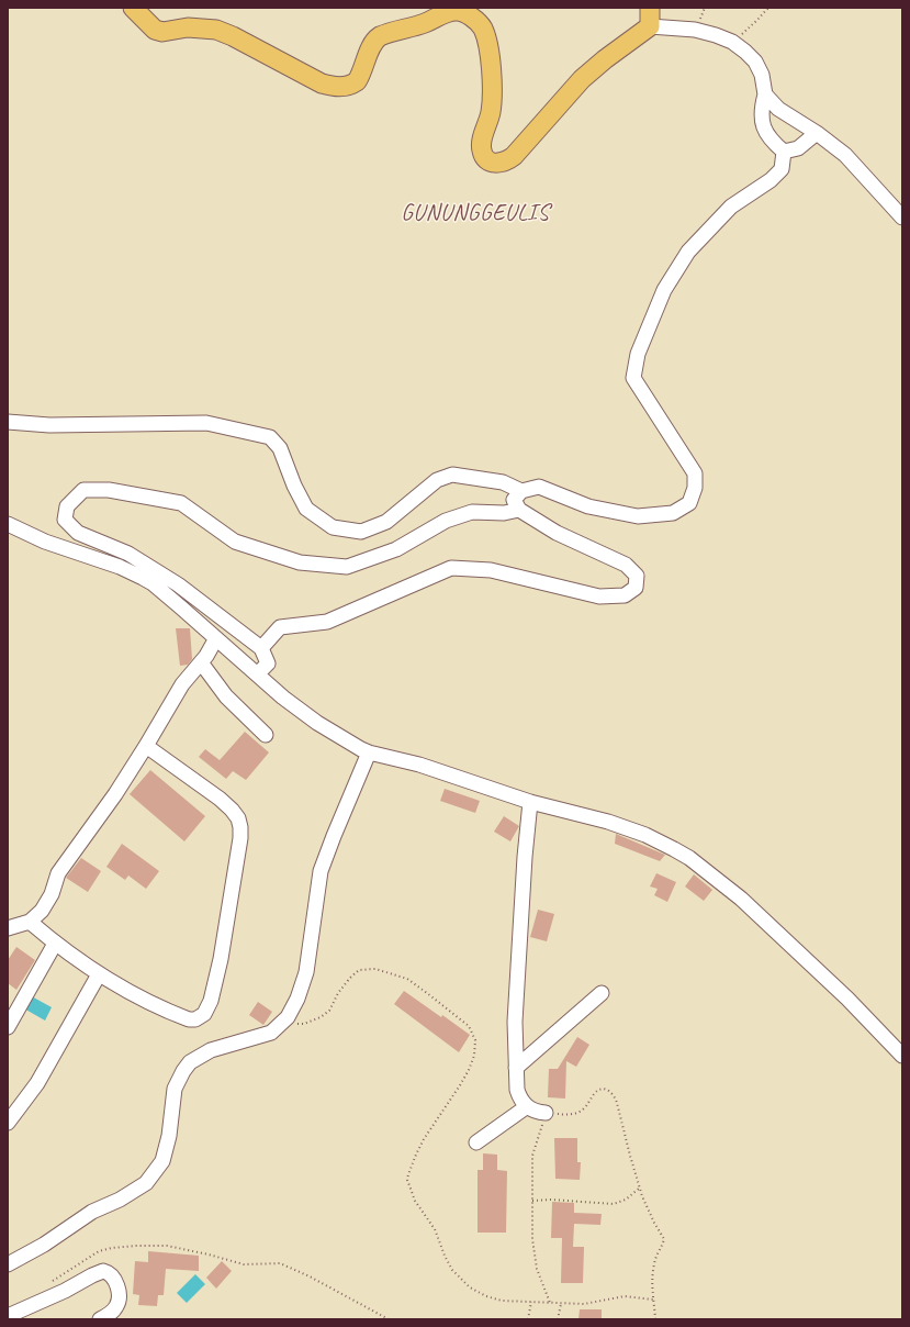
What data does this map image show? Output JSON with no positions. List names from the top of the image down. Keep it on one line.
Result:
{"districts":["GUNUNGGEULIS"]}
